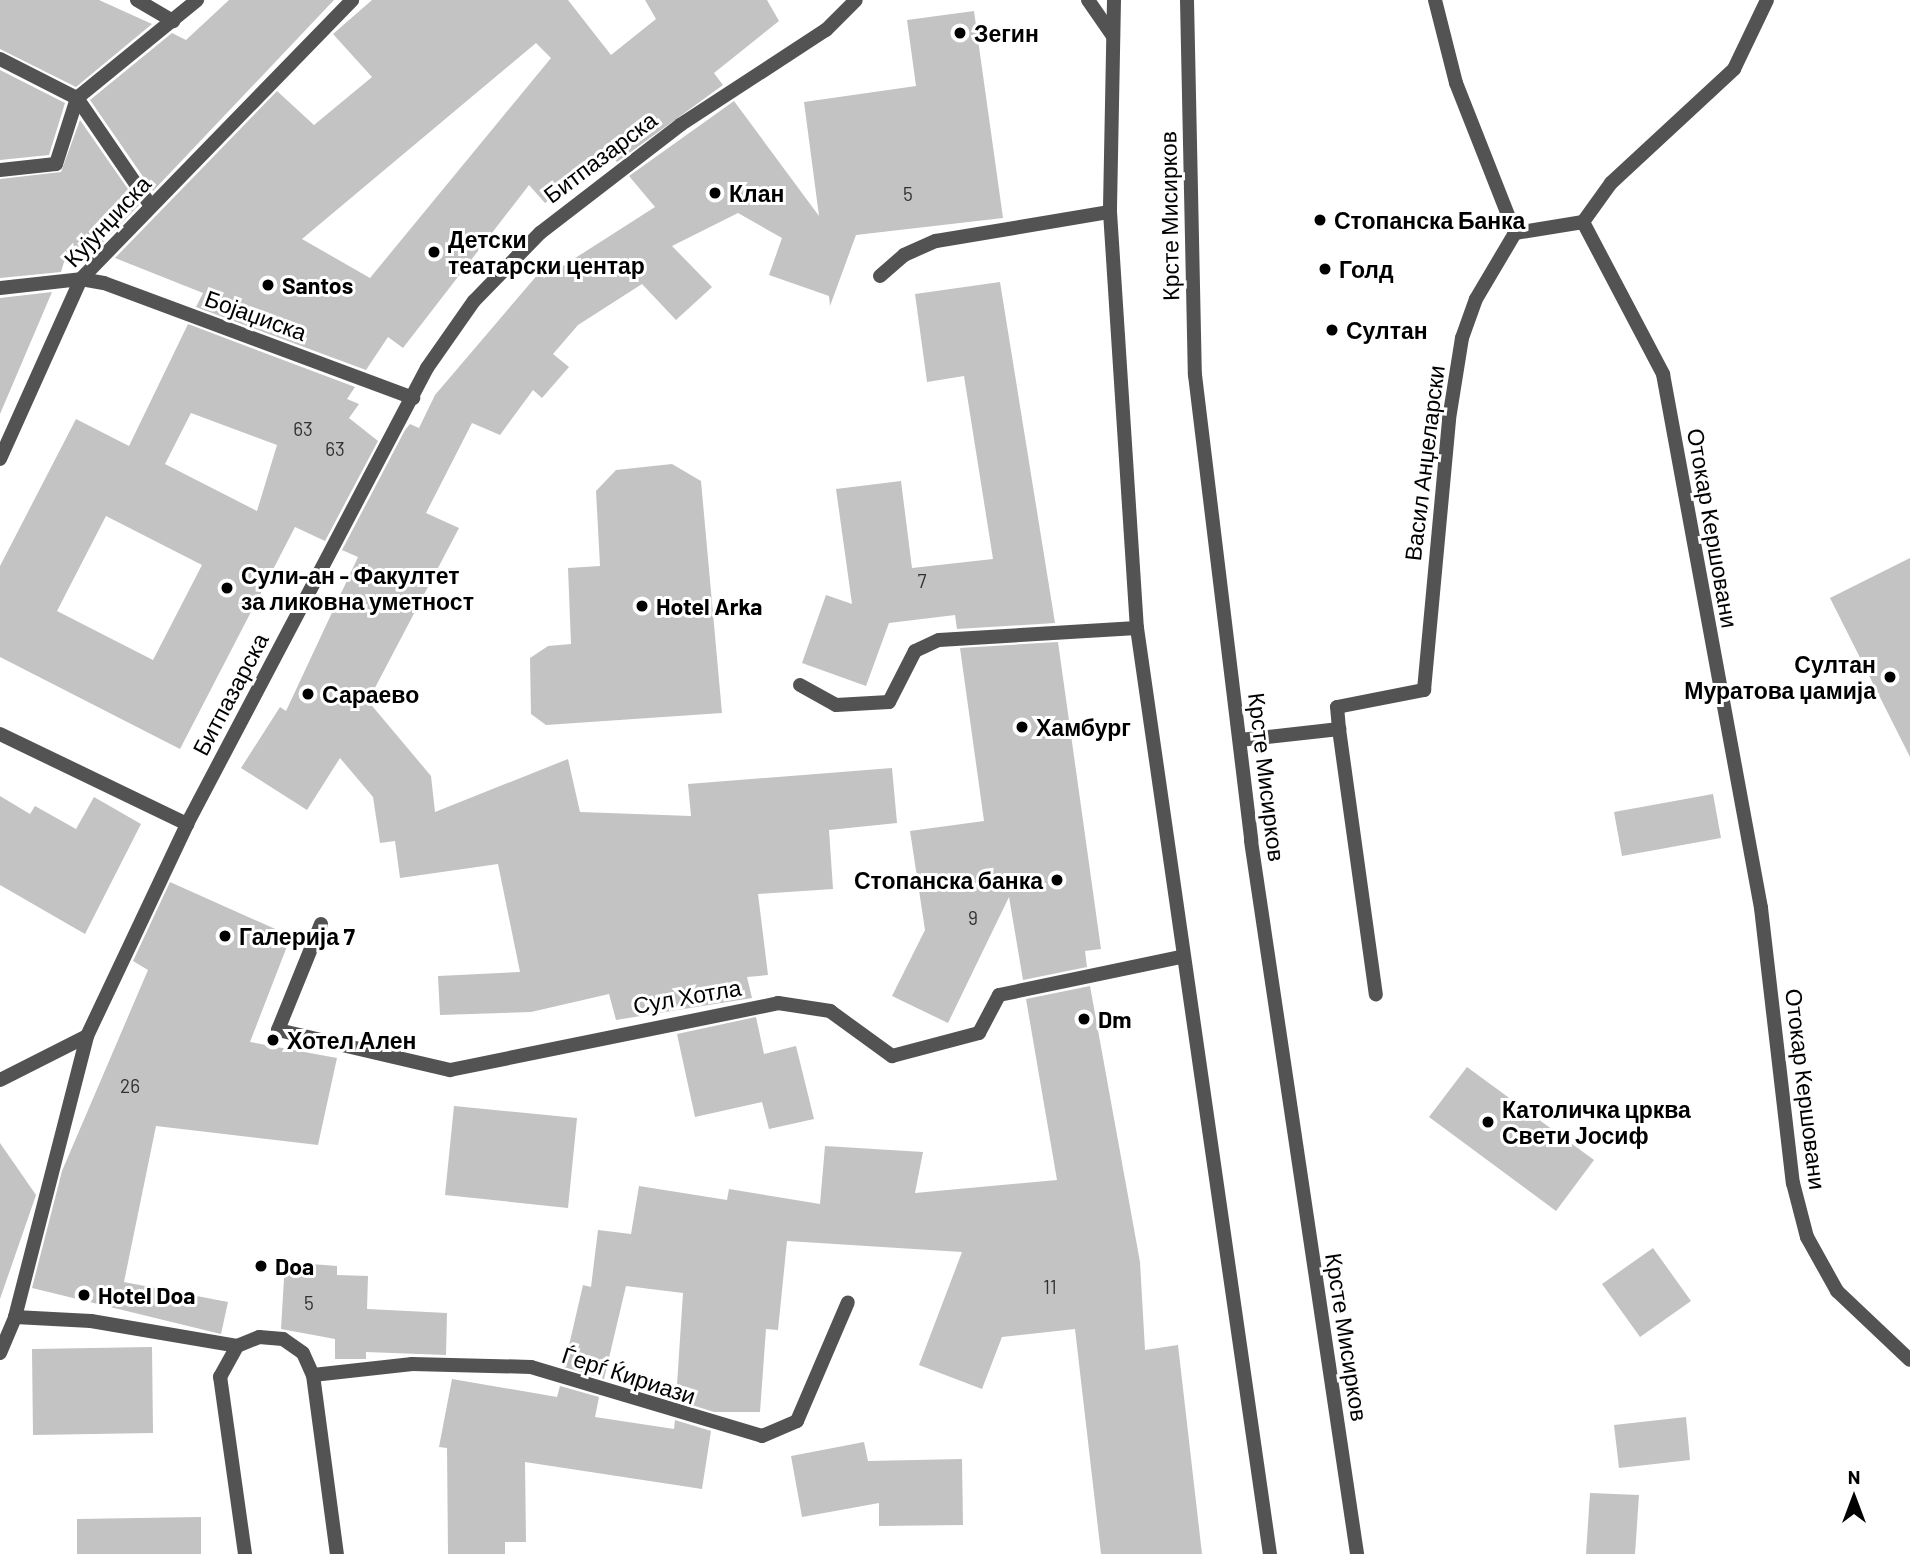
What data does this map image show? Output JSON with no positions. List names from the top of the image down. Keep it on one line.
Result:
{"streets":{"street":["Битпазарска","Крсте Мисирков","Кујунџиска","Бојаџиска","Васил Анџеларски","Отокар Кершовани","Сул Хотла","Ѓерѓ Ќириази"]},"crossings":[["Битпазарска","Бојаџиска"],["Кујунџиска","Бојаџиска"]],"places":["Зегин","Клан","Стопанска Банка","Детски театарски центар","Голд","Santos","Султан","Сули-ан - Факултет за ликовна уметност","Hotel Arka","Султан Муратова џамија","Сараево","Хамбург","Стопанска банка","Галерија 7","Dm","Хотел Ален","Католичка црква Свети Јосиф","Doa","Hotel Doa"],"house_numbers":["5","63","63","7","9","26","11","5"],"north":"top"}
